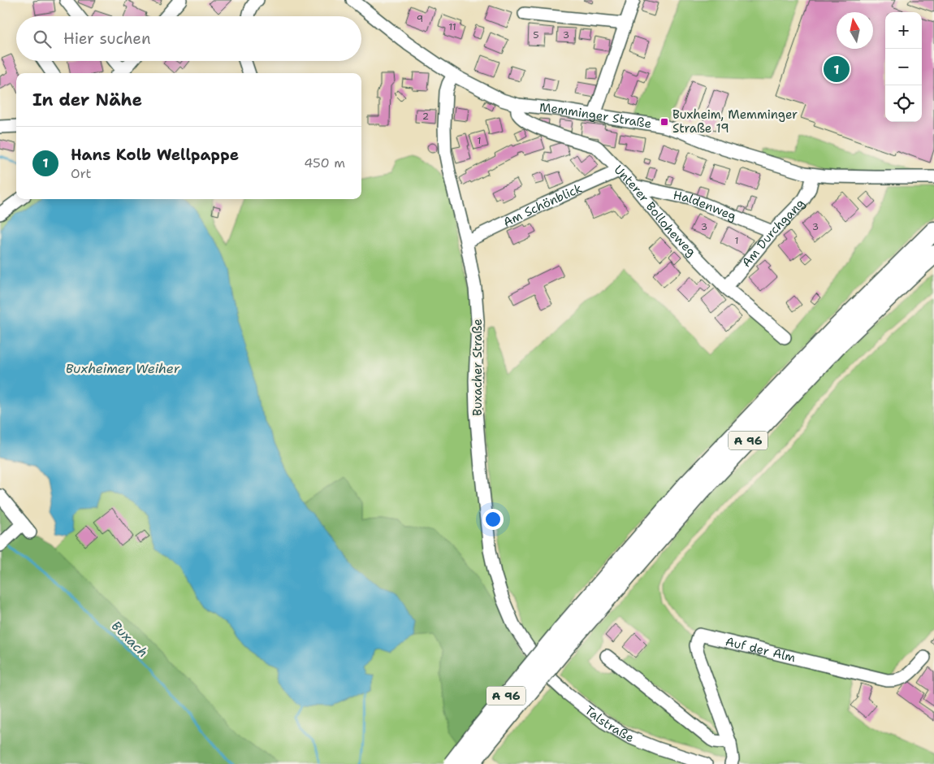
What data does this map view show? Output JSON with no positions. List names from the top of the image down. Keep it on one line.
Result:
{"streets":{"highway":["A 96"],"street":["Memminger Straße","Am Schönblick","Haldenweg","Unterer Bolloheweg","Am Durchgang","Buxacher Straße","Auf der Alm","Talstraße"]},"crossings":[["Memminger Straße","Unterer Bolloheweg"],["Memminger Straße","Am Durchgang"],["Memminger Straße","Buxacher Straße"],["Am Schönblick","Unterer Bolloheweg"],["Am Schönblick","Buxacher Straße"],["Haldenweg","Unterer Bolloheweg"],["Haldenweg","Am Durchgang"],["Unterer Bolloheweg","Am Durchgang"],["Buxacher Straße","Talstraße"]],"water":["Buxheimer Weiher","Buxach"],"places":{"transit":["Buxheim, Memminger Straße 19"]},"house_numbers":["9","11","5","3","2","1","3","3","1"],"north":"top","page":{"map_buttons":["+","−"],"search":"Hier suchen","pins":"1","heading":"In der Nähe","list":[{"mark":"1","name":"Hans Kolb Wellpappe","note":"Ort","value":"450 m"}]}}
